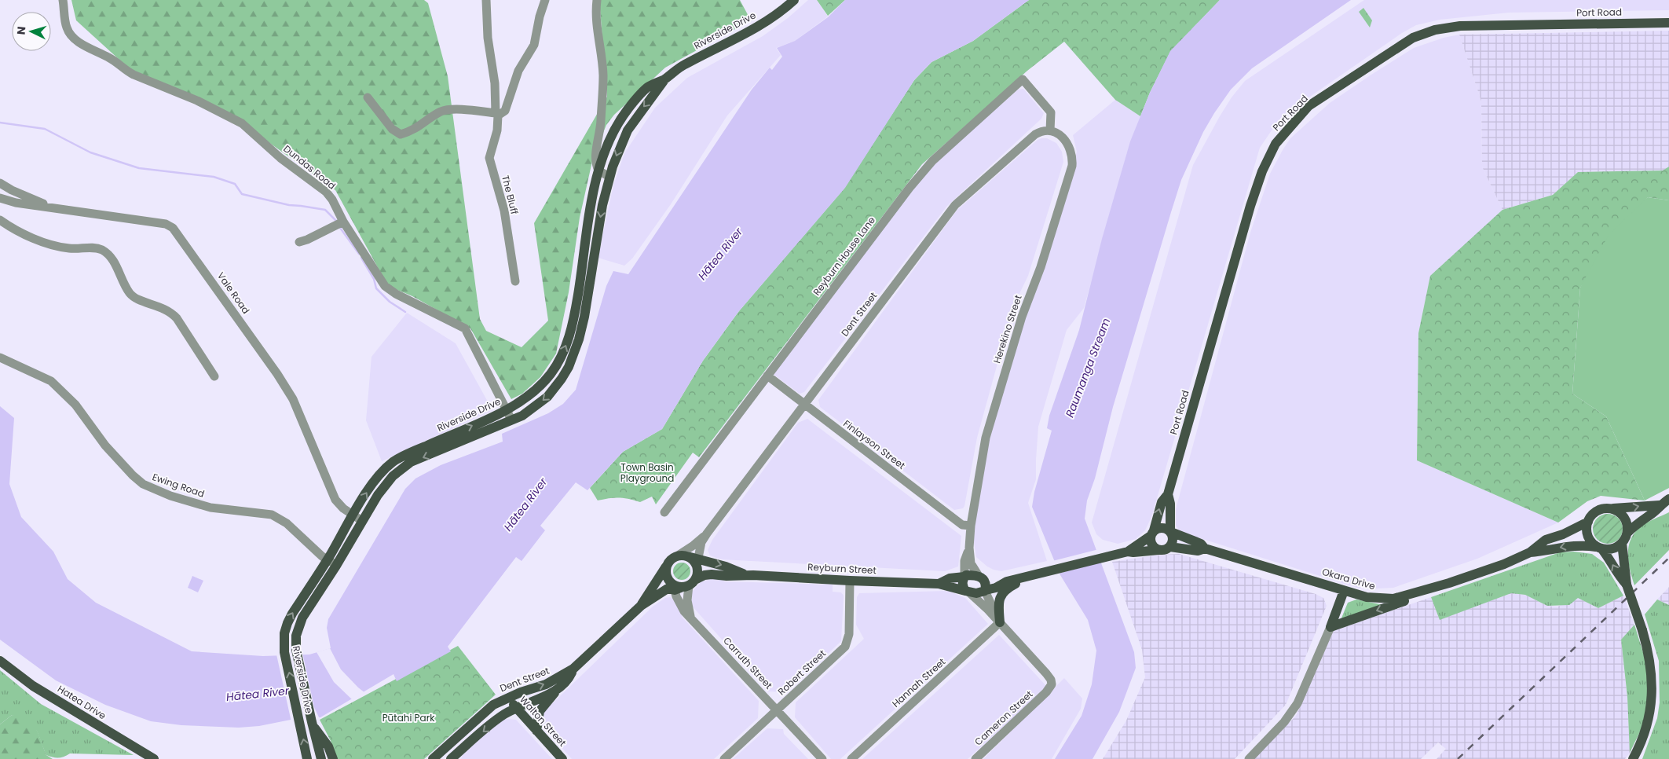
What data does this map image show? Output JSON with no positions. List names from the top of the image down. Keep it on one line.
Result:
{"streets":{"main road":["Port Road","Riverside Drive","Dent Street","Reyburn Street","Okara Drive","Hatea Drive","Walton Street"],"street":["Dundas Road","The Bluff","Reyburn House Lane","Vale Road","Herekino Street","Finlayson Street","Ewing Road","Carruth Street","Robert Street","Hannah Street","Cameron Street"]},"crossings":[["Port Road","Okara Drive"],["Riverside Drive","Dundas Road"],["Riverside Drive","Vale Road"],["Riverside Drive","Ewing Road"],["Reyburn House Lane","Dent Street"],["Reyburn House Lane","Herekino Street"],["Reyburn House Lane","Finlayson Street"],["Dent Street","Herekino Street"],["Dent Street","Finlayson Street"],["Dent Street","Reyburn Street"],["Dent Street","Carruth Street"],["Dent Street","Walton Street"],["Herekino Street","Finlayson Street"],["Herekino Street","Reyburn Street"],["Reyburn Street","Carruth Street"],["Reyburn Street","Robert Street"],["Reyburn Street","Hannah Street"],["Reyburn Street","Cameron Street"],["Carruth Street","Robert Street"]],"water":["Hātea River","Raumanga Stream"],"parks":["Town Basin Playground","Pūtahi Park"],"north":"left"}
